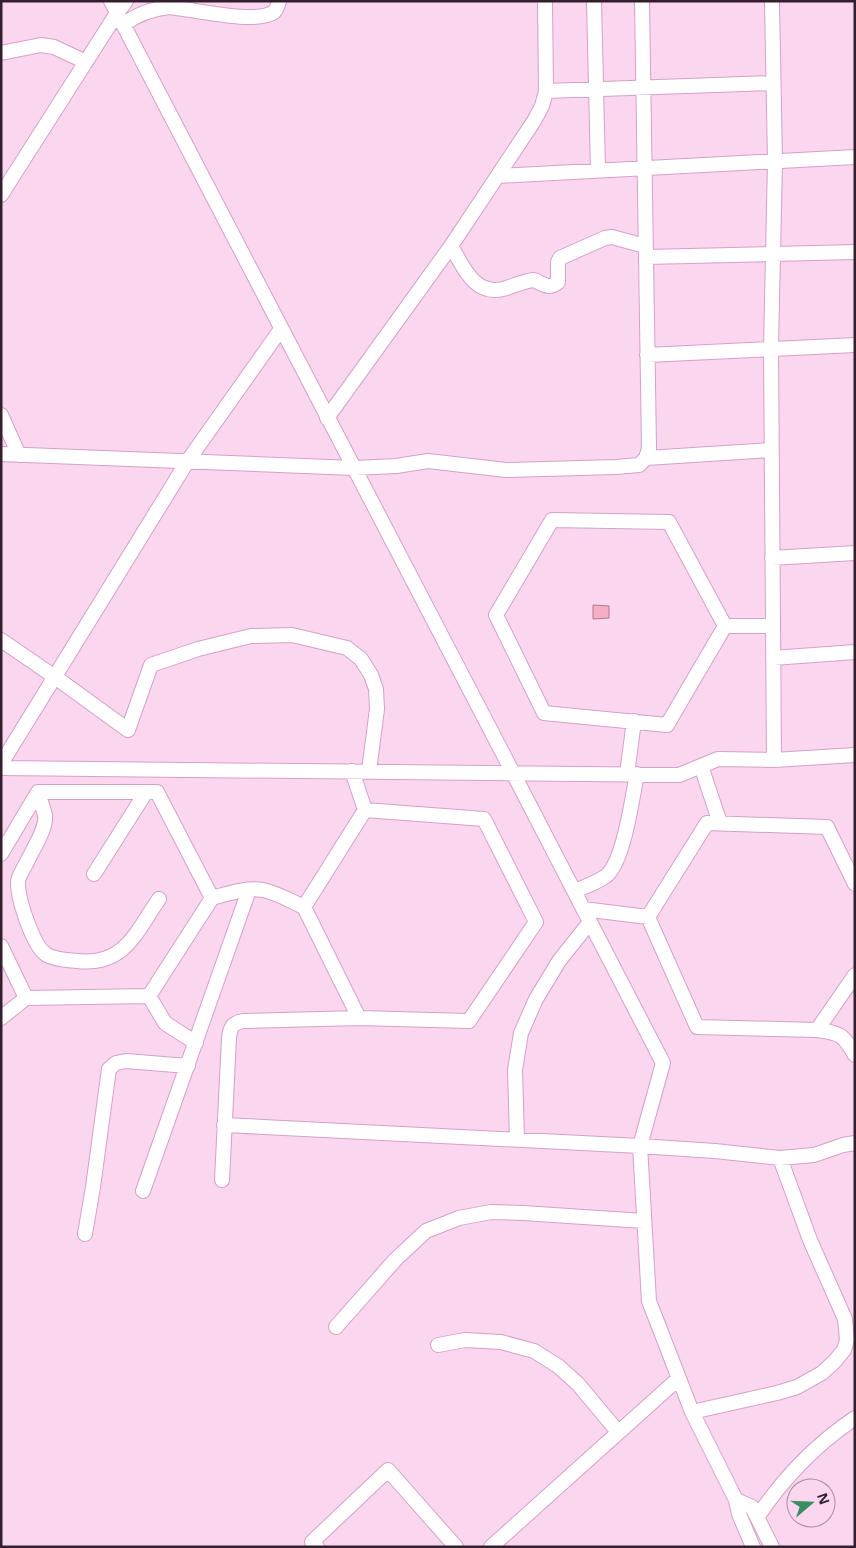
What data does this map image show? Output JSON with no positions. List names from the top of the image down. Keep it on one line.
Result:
{"north":"right"}
